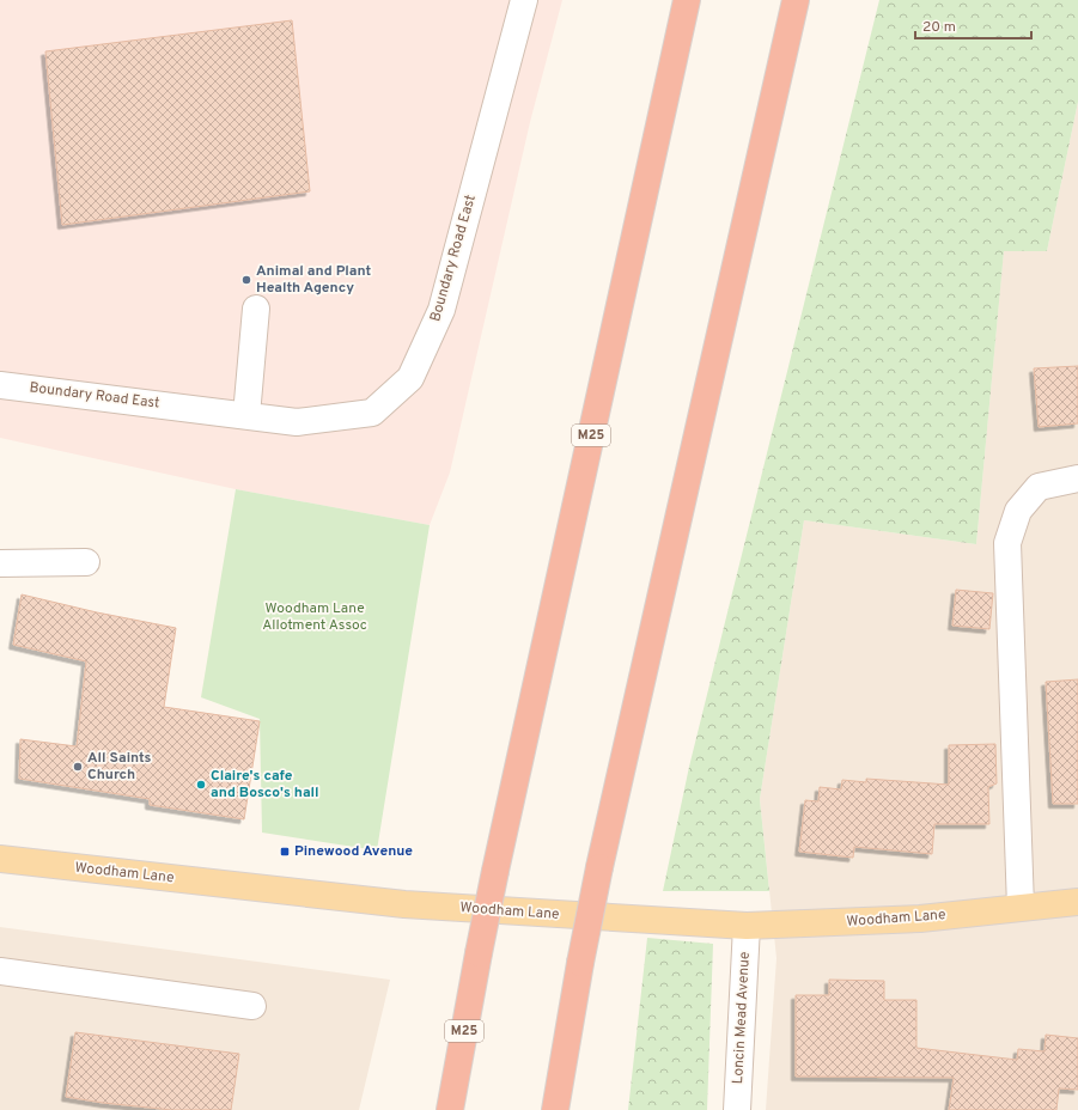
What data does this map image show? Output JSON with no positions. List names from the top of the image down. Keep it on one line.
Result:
{"streets":{"highway":["M25"],"main road":["Woodham Lane"],"street":["Boundary Road East","Loncin Mead Avenue"]},"crossings":[["Woodham Lane","Loncin Mead Avenue"]],"parks":["Woodham Lane Allotment Assoc"],"places":{"other":["Animal and Plant Health Agency","All Saints Church","Claire's cafe and Bosco's hall"],"transit":["Pinewood Avenue"]},"scale_bar":"20 m"}
